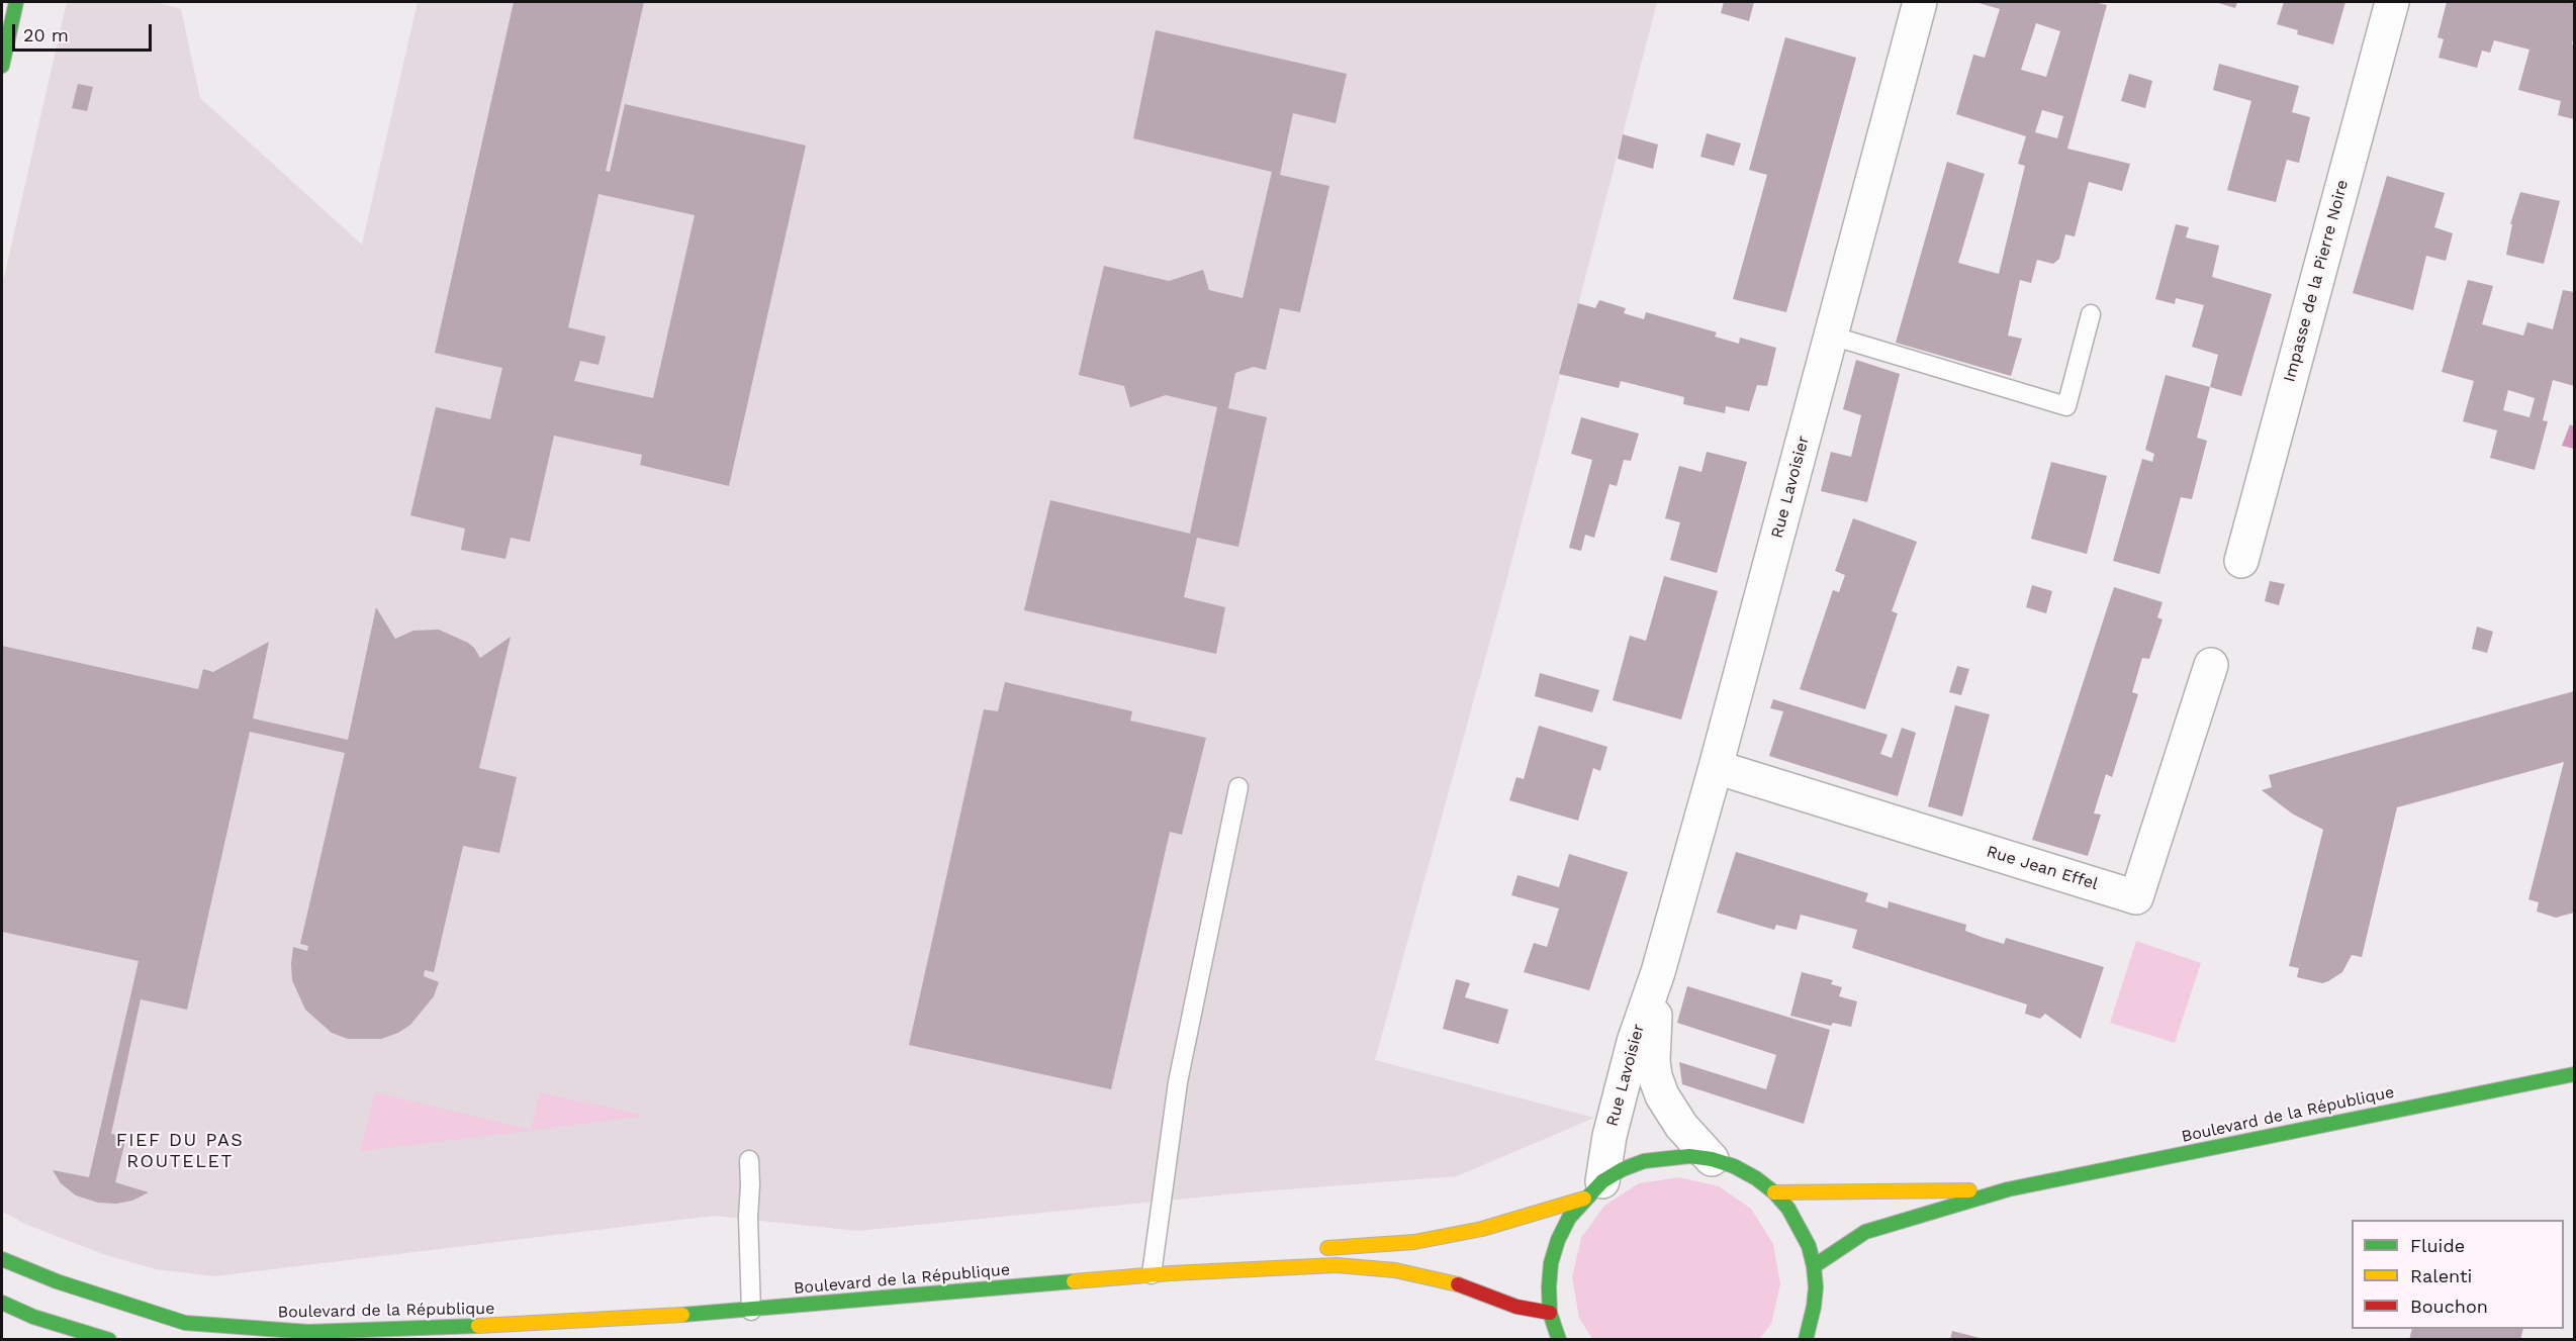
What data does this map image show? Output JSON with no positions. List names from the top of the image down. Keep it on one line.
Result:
{"streets":{"main road":["Boulevard de la République"],"street":["Impasse de la Pierre Noire","Rue Lavoisier","Rue Jean Effel"]},"crossings":[["Rue Lavoisier","Rue Jean Effel"]],"districts":["FIEF DU PAS ROUTELET"],"legend":["Fluide","Ralenti","Bouchon"],"scale_bar":"20 m"}
